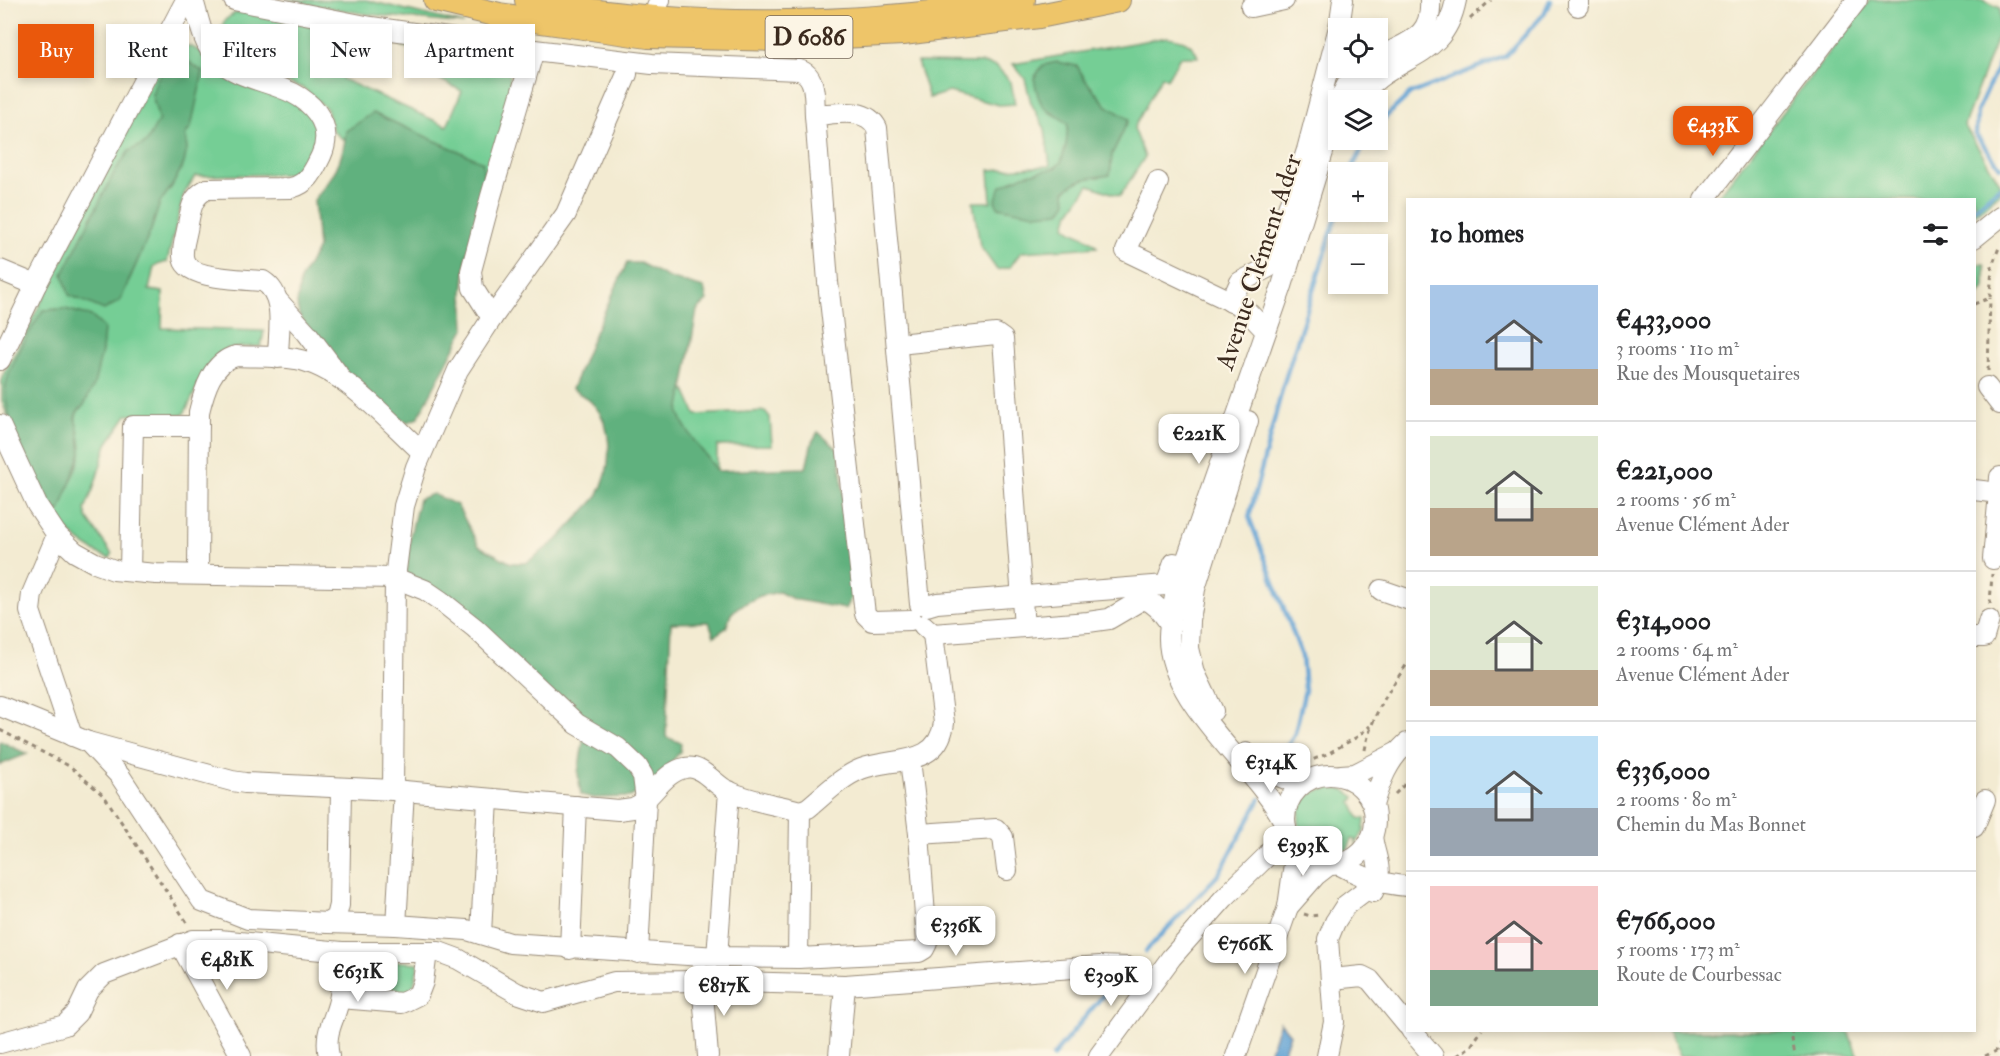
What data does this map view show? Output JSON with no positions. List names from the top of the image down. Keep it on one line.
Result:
{"streets":{"main road":["D 6086"],"street":["Avenue Clément Ader"]},"page":{"map_buttons":["+","−"],"chip":["Buy","Rent","Filters","New","Apartment"],"price":["€433K","€221K","€314K","€393K","€336K","€766K","€481K","€631K","€309K","€817K"],"heading":"10 homes","list":[{"name":"€433,000","note":"3 rooms · 110 m² · Rue des Mousquetaires"},{"name":"€221,000","note":"2 rooms · 56 m² · Avenue Clément Ader"},{"name":"€314,000","note":"2 rooms · 64 m² · Avenue Clément Ader"},{"name":"€336,000","note":"2 rooms · 80 m² · Chemin du Mas Bonnet"},{"name":"€766,000","note":"5 rooms · 173 m² · Route de Courbessac"}]}}
